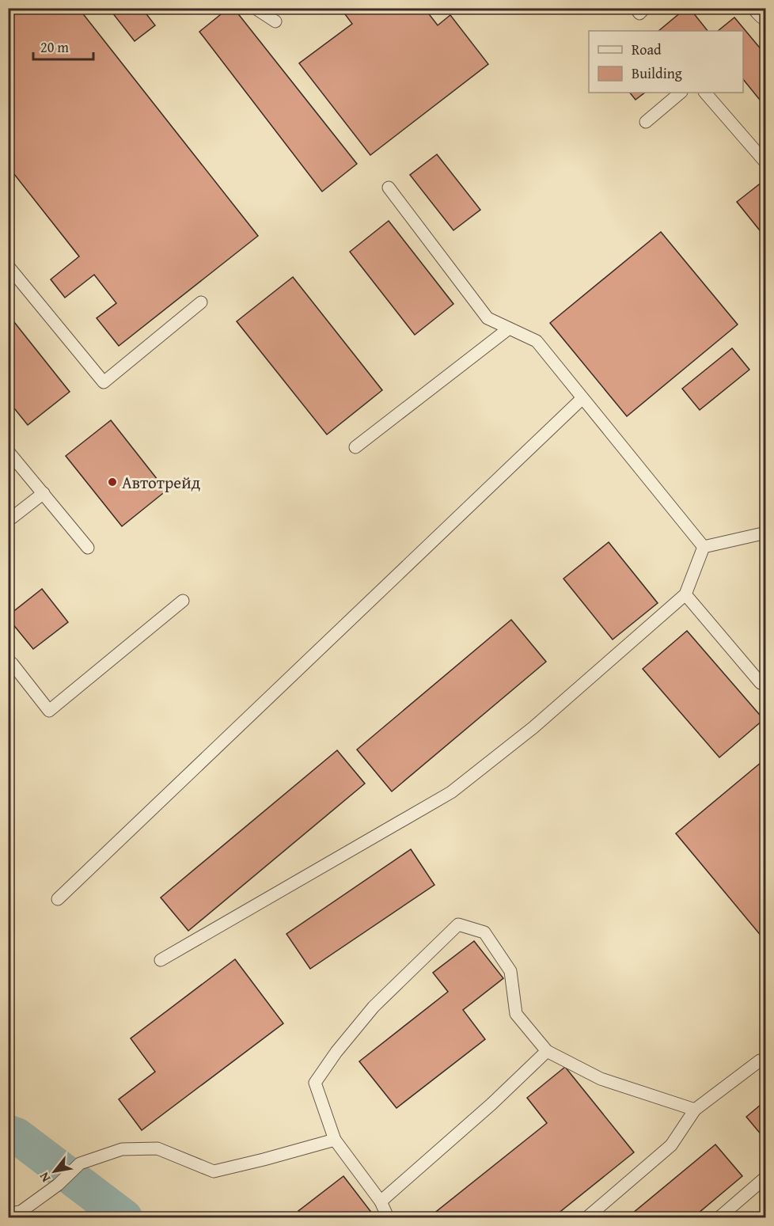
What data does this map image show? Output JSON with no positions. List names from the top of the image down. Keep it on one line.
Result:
{"places":["Автотрейд"],"legend":["Road","Building"],"scale_bar":"20 m","north":"bottom left"}
